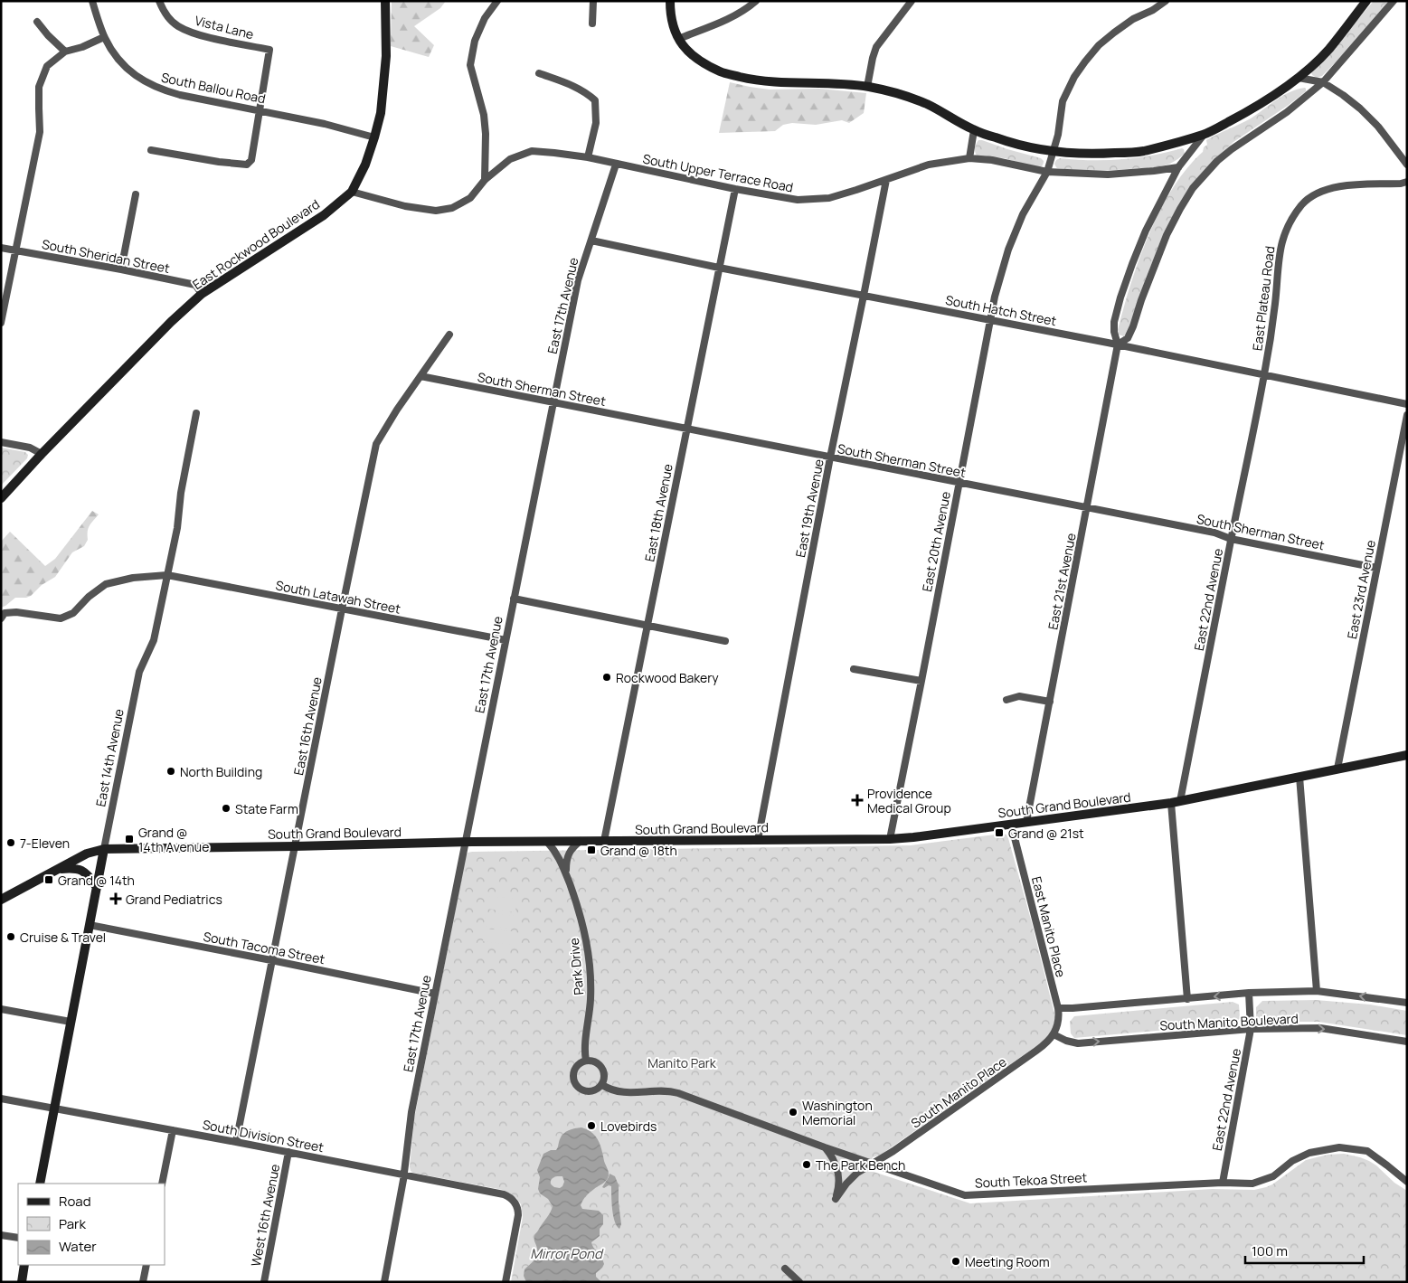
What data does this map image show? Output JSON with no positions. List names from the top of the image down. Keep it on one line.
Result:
{"streets":{"street":["Vista Lane","South Ballou Road","South Upper Terrace Road","East Rockwood Boulevard","South Sheridan Street","East Plateau Road","East 17th Avenue","South Hatch Street","South Sherman Street","East 19th Avenue","East 18th Avenue","East 20th Avenue","East 21st Avenue","East 23rd Avenue","South Latawah Street","East 22nd Avenue","East 16th Avenue","East 14th Avenue","South Grand Boulevard","East Manito Place","South Tacoma Street","Park Drive","South Manito Boulevard","South Manito Place","South Division Street","South Tekoa Street","West 16th Avenue"]},"crossings":[["Vista Lane","South Ballou Road"],["South Ballou Road","East Rockwood Boulevard"],["South Upper Terrace Road","East Rockwood Boulevard"],["South Upper Terrace Road","East 17th Avenue"],["South Upper Terrace Road","East 19th Avenue"],["South Upper Terrace Road","East 18th Avenue"],["South Upper Terrace Road","East 20th Avenue"],["East Rockwood Boulevard","South Sheridan Street"],["East Plateau Road","South Hatch Street"],["East Plateau Road","East 22nd Avenue"],["East 17th Avenue","South Hatch Street"],["East 17th Avenue","South Sherman Street"],["East 17th Avenue","South Latawah Street"],["East 17th Avenue","South Grand Boulevard"],["East 17th Avenue","South Tacoma Street"],["East 17th Avenue","South Division Street"],["South Hatch Street","East 19th Avenue"],["South Hatch Street","East 18th Avenue"],["South Hatch Street","East 20th Avenue"],["South Hatch Street","East 21st Avenue"],["South Hatch Street","East 22nd Avenue"],["South Sherman Street","East 19th Avenue"],["South Sherman Street","East 18th Avenue"],["South Sherman Street","East 20th Avenue"],["South Sherman Street","East 21st Avenue"],["South Sherman Street","East 23rd Avenue"],["South Sherman Street","East 22nd Avenue"],["South Sherman Street","East 16th Avenue"],["East 19th Avenue","South Grand Boulevard"],["East 18th Avenue","South Grand Boulevard"],["East 20th Avenue","South Grand Boulevard"],["East 21st Avenue","South Grand Boulevard"],["East 23rd Avenue","South Grand Boulevard"],["South Latawah Street","East 16th Avenue"],["South Latawah Street","East 14th Avenue"],["East 22nd Avenue","South Grand Boulevard"],["East 22nd Avenue","South Manito Boulevard"],["East 22nd Avenue","South Tekoa Street"],["East 16th Avenue","South Grand Boulevard"],["East 16th Avenue","South Tacoma Street"],["East 16th Avenue","South Division Street"],["East 14th Avenue","South Grand Boulevard"],["East 14th Avenue","South Tacoma Street"],["East 14th Avenue","South Division Street"],["South Grand Boulevard","East Manito Place"],["South Grand Boulevard","Park Drive"],["East Manito Place","South Manito Boulevard"],["East Manito Place","South Manito Place"],["Park Drive","South Tekoa Street"],["South Manito Boulevard","South Manito Place"],["South Manito Place","South Tekoa Street"],["South Division Street","West 16th Avenue"]],"water":["Mirror Pond"],"parks":["Manito Park"],"places":{"other":["Rockwood Bakery","North Building","State Farm","7-Eleven","Cruise & Travel","Washington Memorial","Lovebirds","The Park Bench","Meeting Room"],"health":["Providence Medical Group","Grand Pediatrics"],"transit":["Grand @ 21st","Grand @ 14th Avenue","Grand @ 18th","Grand @ 14th"]},"legend":["Road","Park","Water"],"scale_bar":"100 m"}
